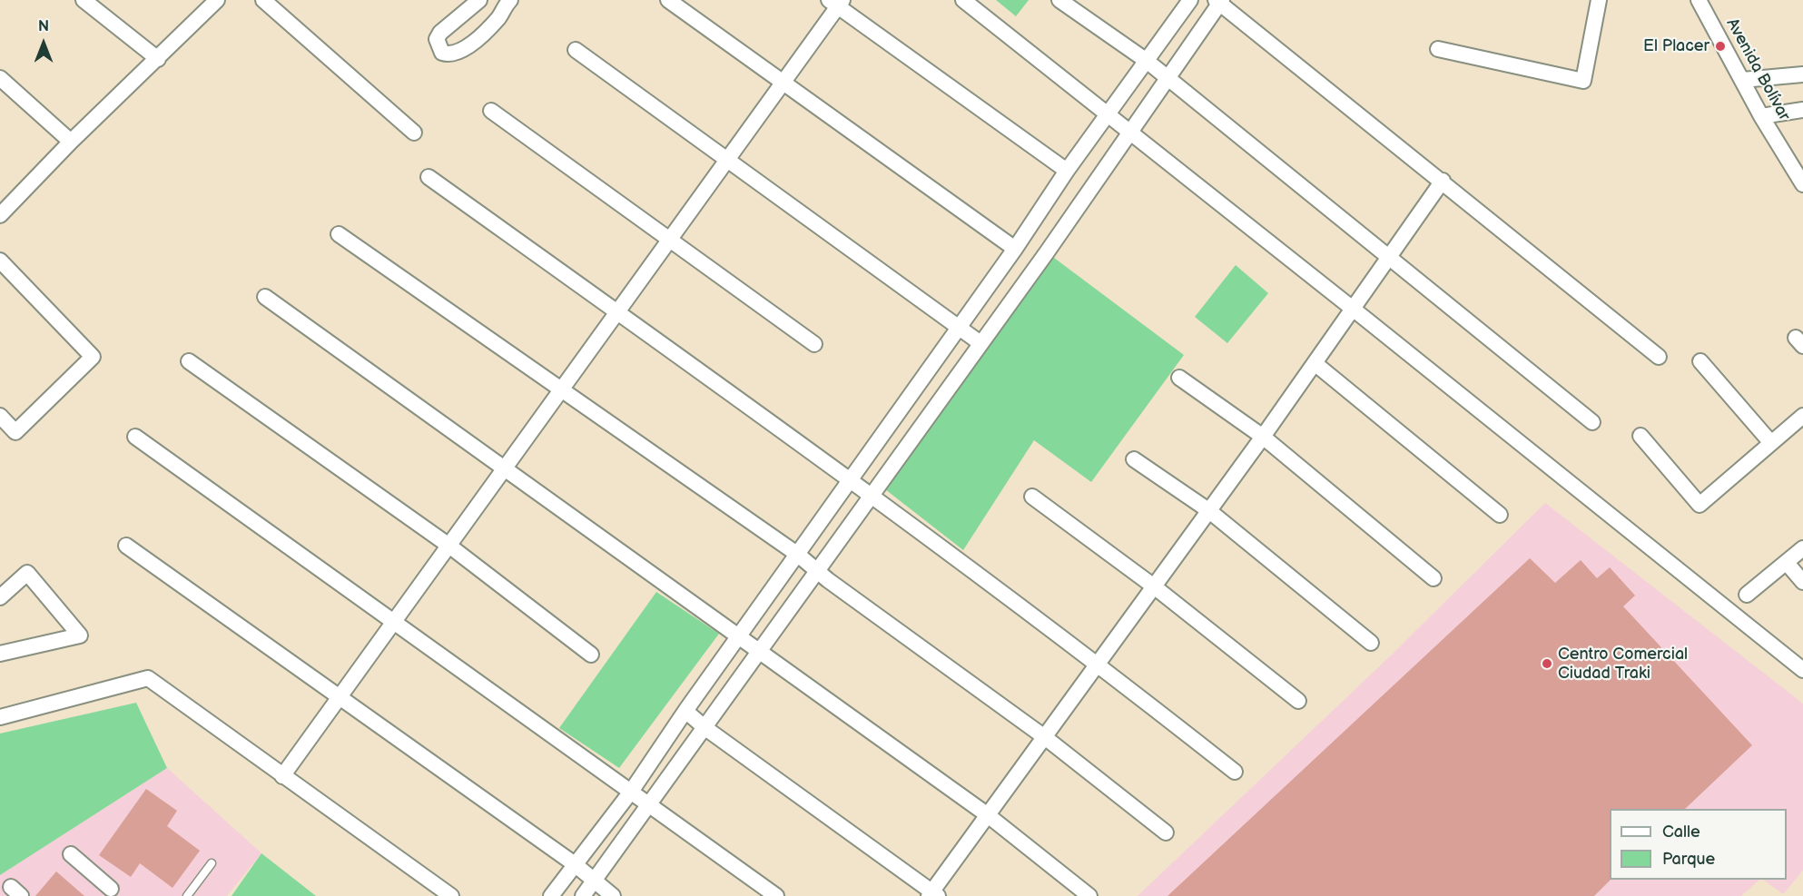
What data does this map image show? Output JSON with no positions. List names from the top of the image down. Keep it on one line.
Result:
{"streets":{"street":["Avenida Bolívar"]},"places":["El Placer","Centro Comercial Ciudad Traki"],"legend":["Calle","Parque"],"north":"top"}
